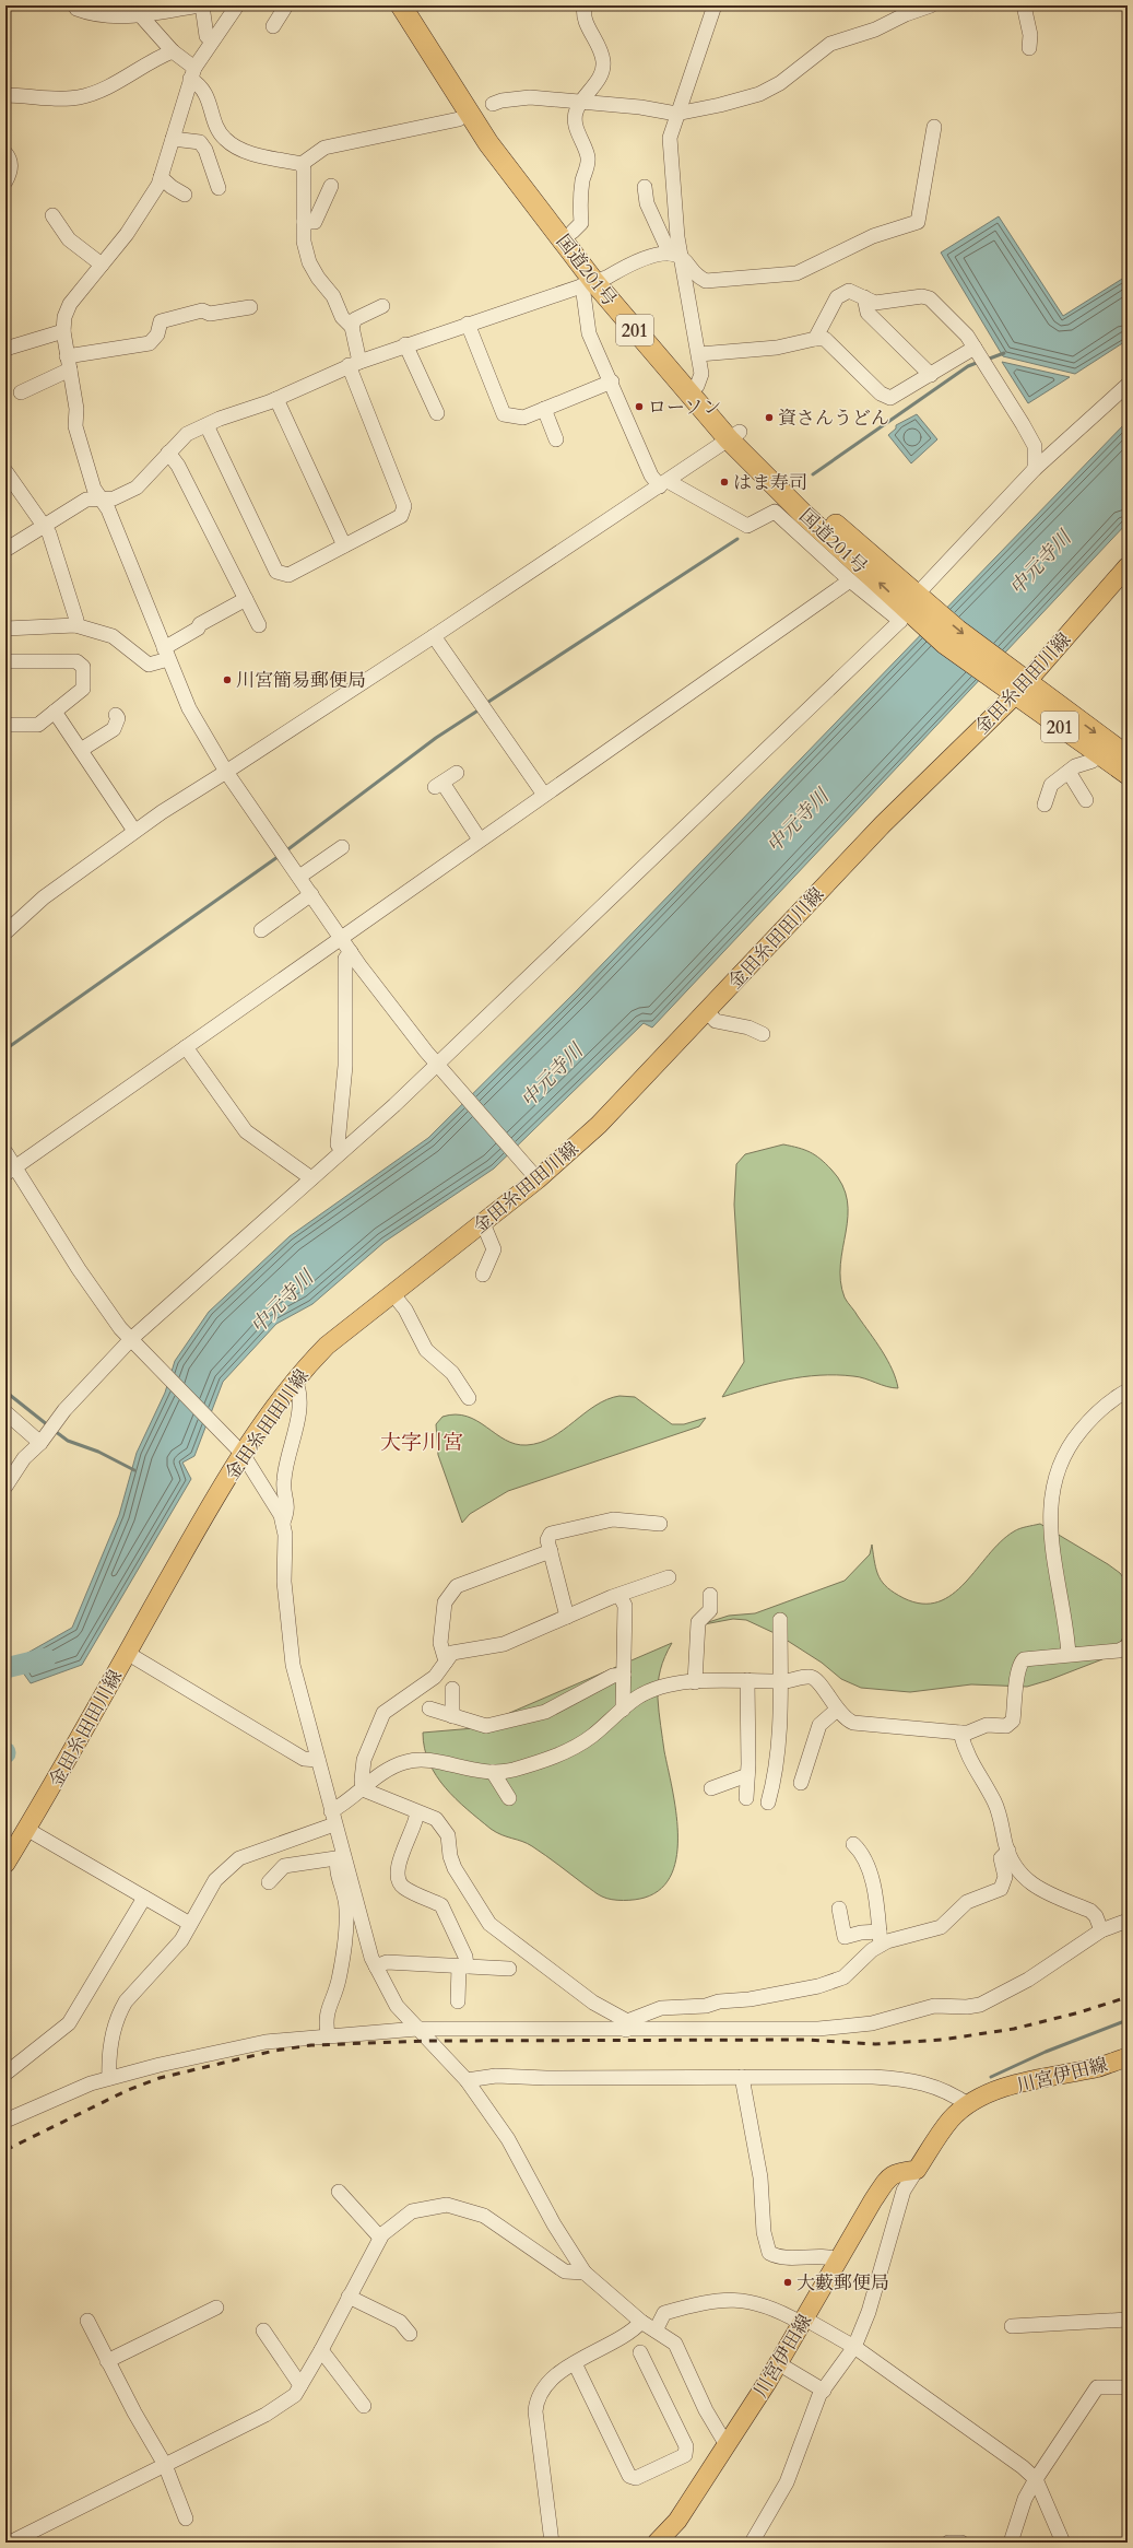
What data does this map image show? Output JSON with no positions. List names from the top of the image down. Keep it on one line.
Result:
{"streets":{"highway":["国道201号","201"],"main road":["金田糸田田川線","川宮伊田線"]},"crossings":[["国道201号","金田糸田田川線"]],"districts":["大字川宮"],"water":["中元寺川"],"places":["ローソン","資さんうどん","はま寿司","川宮簡易郵便局","大藪郵便局"]}
